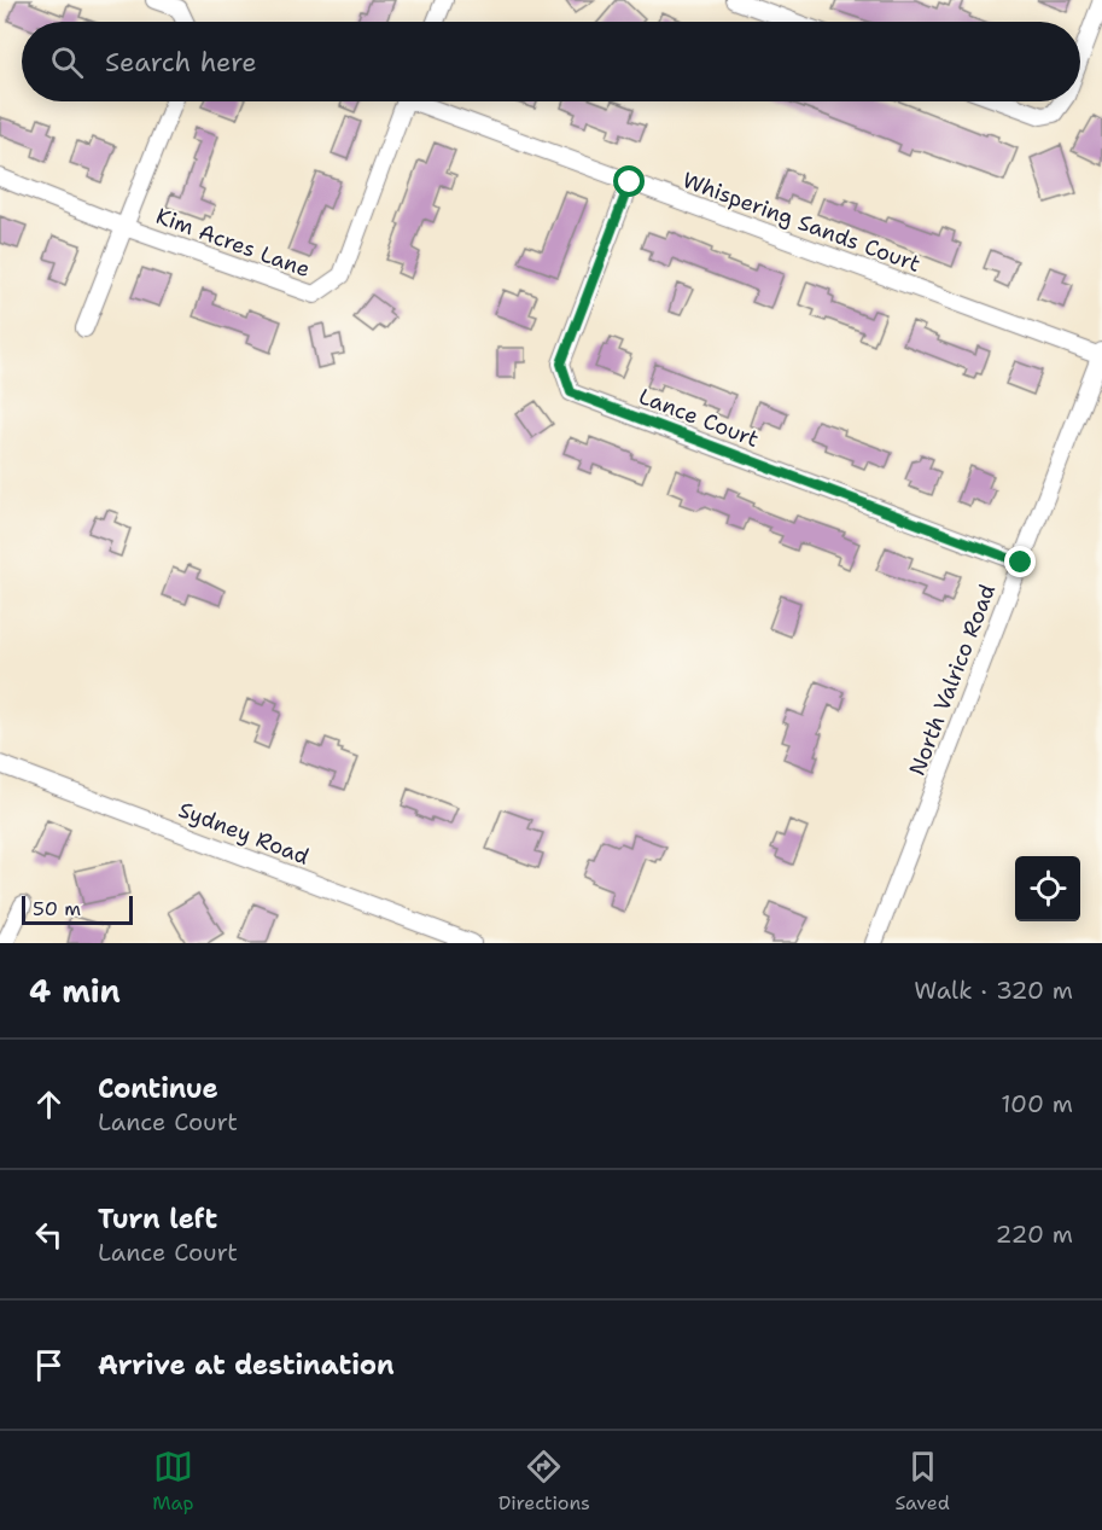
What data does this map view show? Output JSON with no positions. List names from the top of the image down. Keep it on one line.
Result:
{"streets":{"street":["Whispering Sands Court","Kim Acres Lane","Lance Court","North Valrico Road","Sydney Road"]},"crossings":[["Whispering Sands Court","Lance Court"],["Whispering Sands Court","North Valrico Road"],["Lance Court","North Valrico Road"]],"scale_bar":"50 m","page":{"search":"Search here","scale":"50 m","heading":["4 min","Walk · 320 m"],"list":[["Continue","Lance Court","100 m"],["Turn left","Lance Court","220 m"],"Arrive at destination"],"nav":["Map","Directions","Saved"]}}
